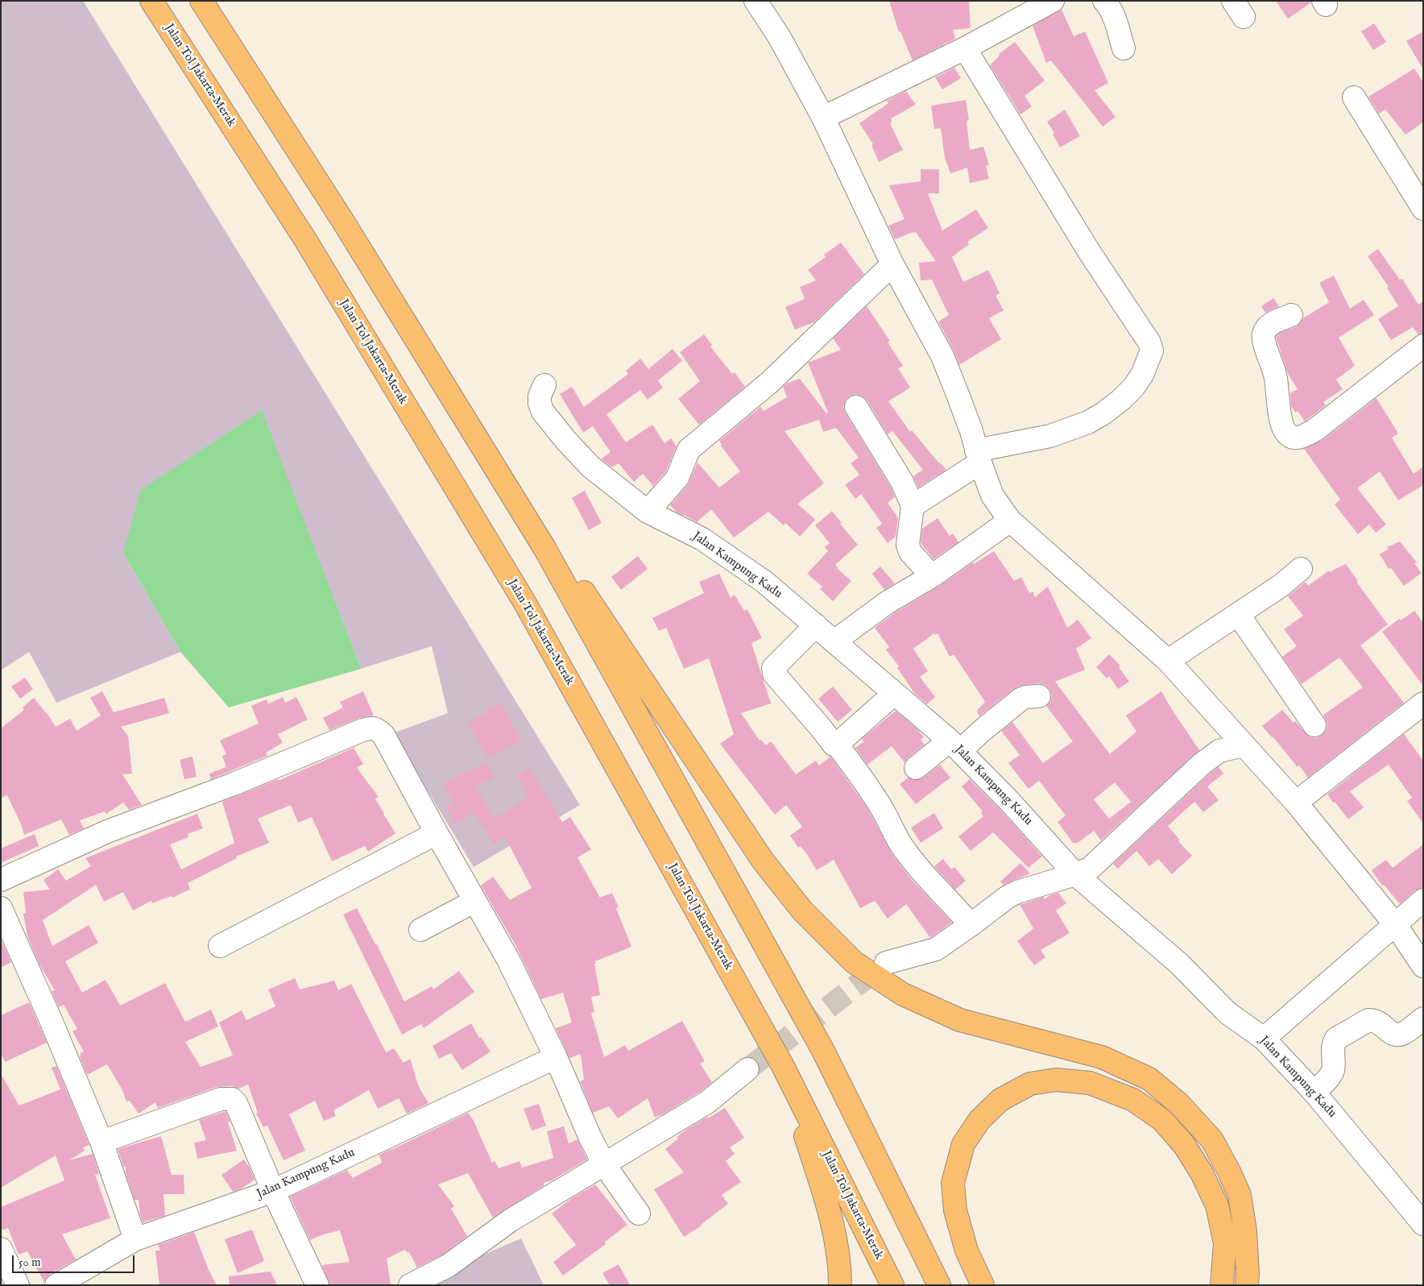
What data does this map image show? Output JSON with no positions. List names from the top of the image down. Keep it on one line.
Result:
{"streets":{"highway":["Jalan Tol Jakarta–Merak"],"street":["Jalan Kampung Kadu"]},"scale_bar":"50 m"}
